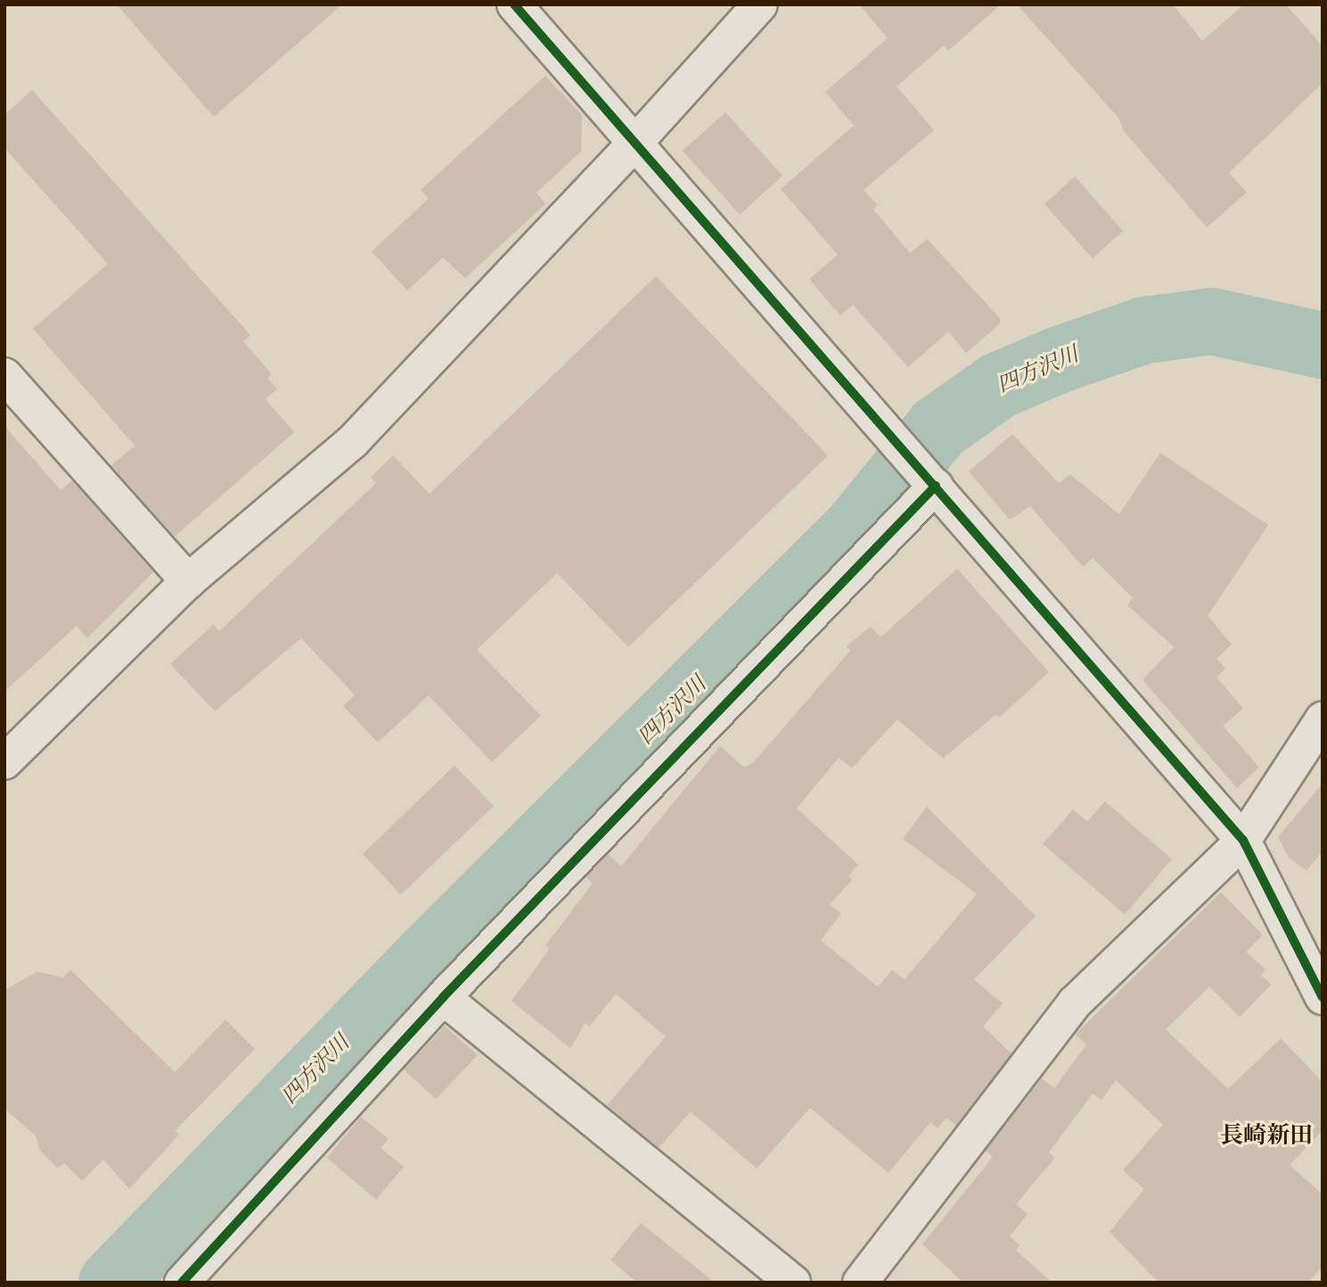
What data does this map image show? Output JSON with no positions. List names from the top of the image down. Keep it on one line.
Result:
{"districts":["長崎新田"],"water":["四方沢川"]}
